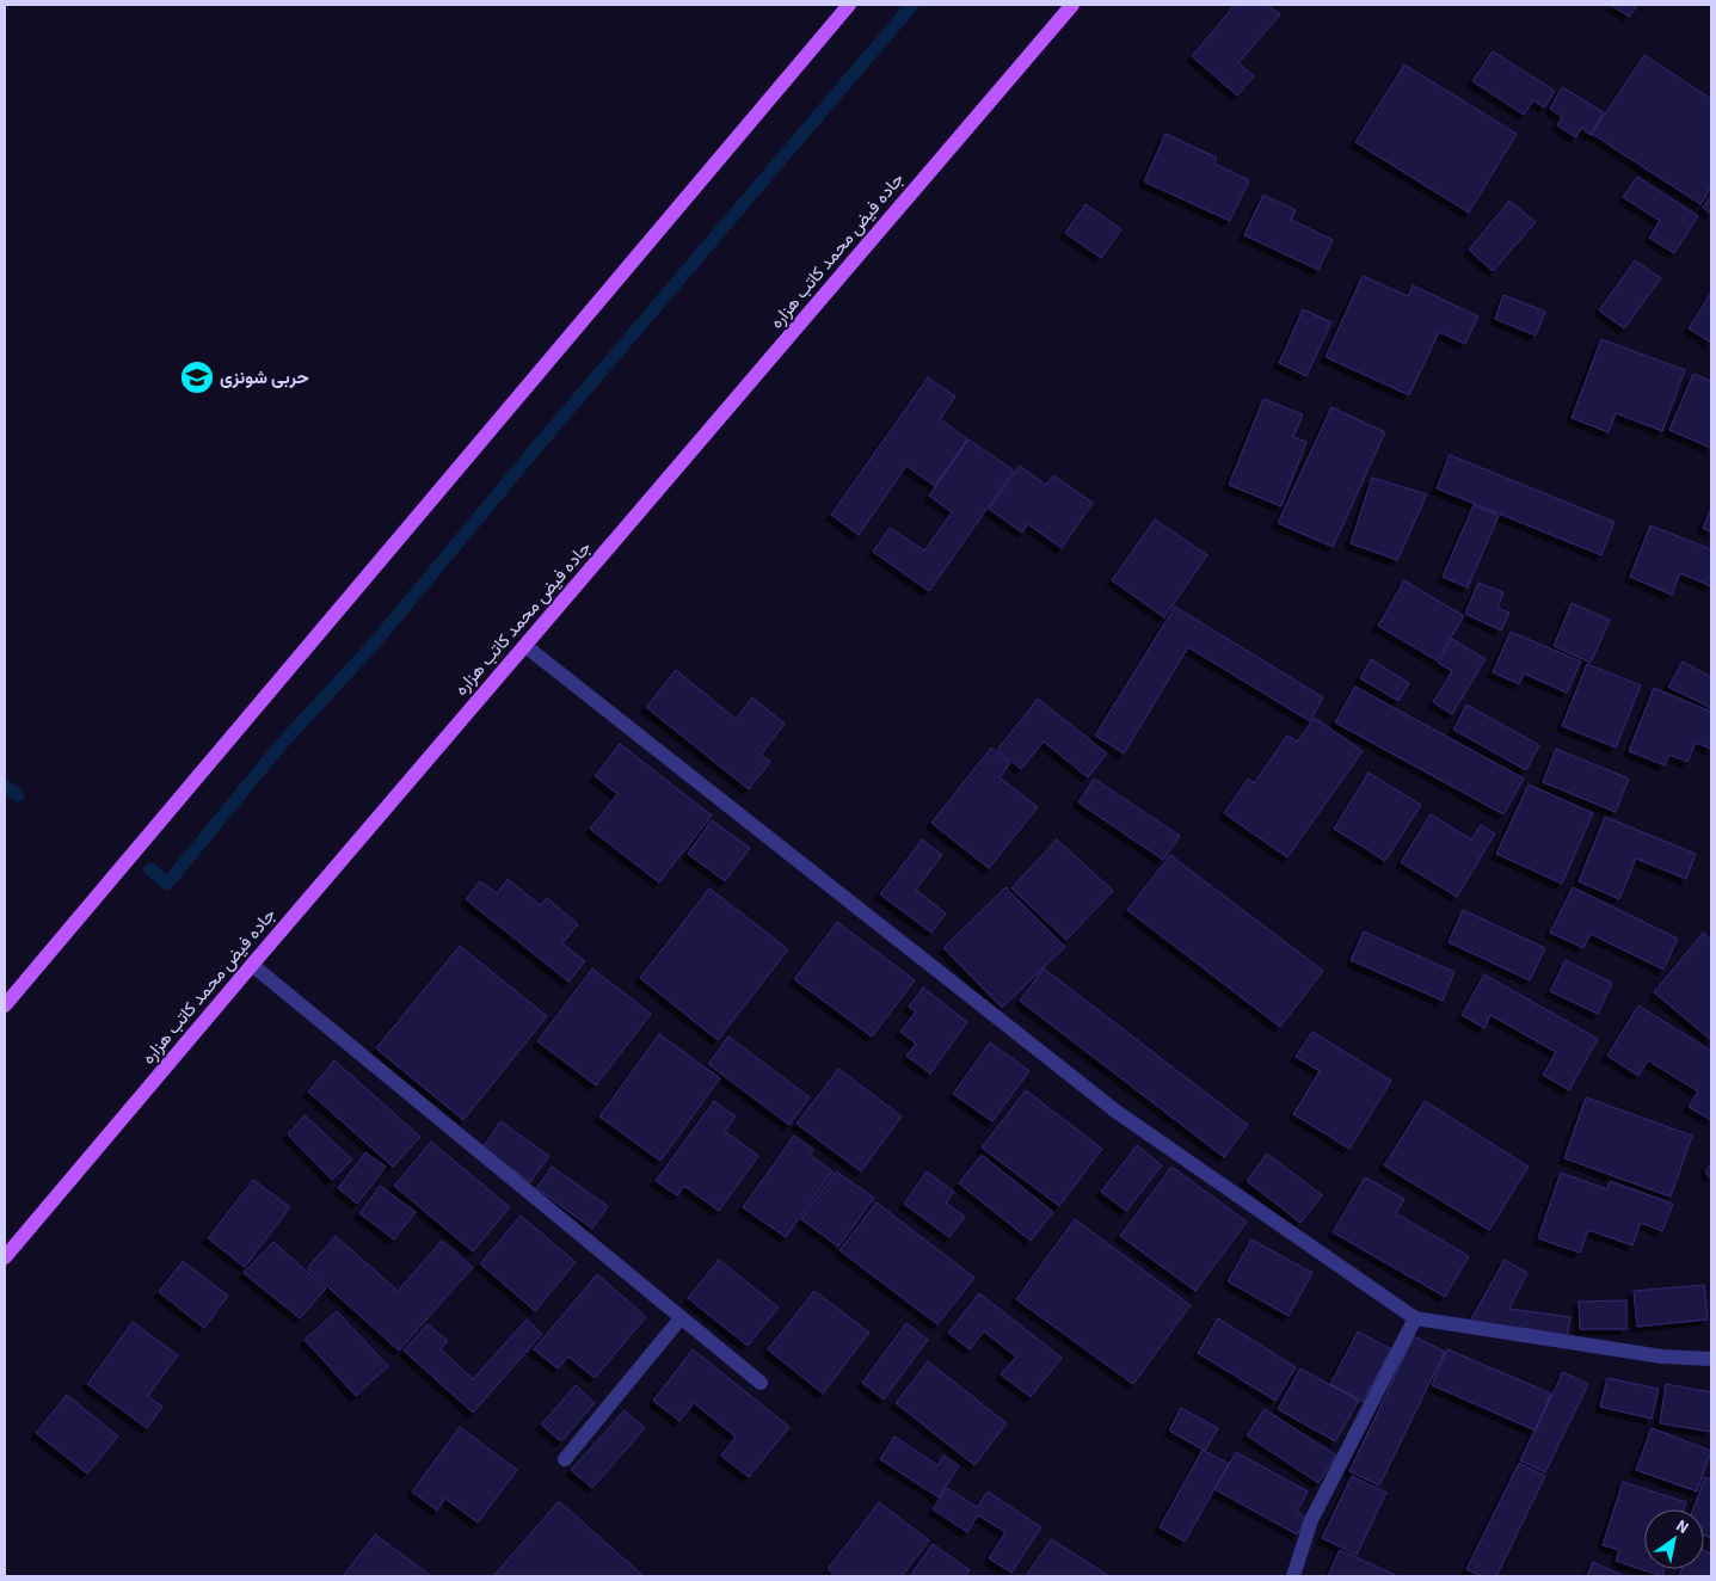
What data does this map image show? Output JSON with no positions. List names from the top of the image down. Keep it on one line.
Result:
{"streets":{"main road":["جاده فیض محمد کاتب هزاره"]},"places":{"school or university":["حربی شونزی"]},"north":"top right"}
